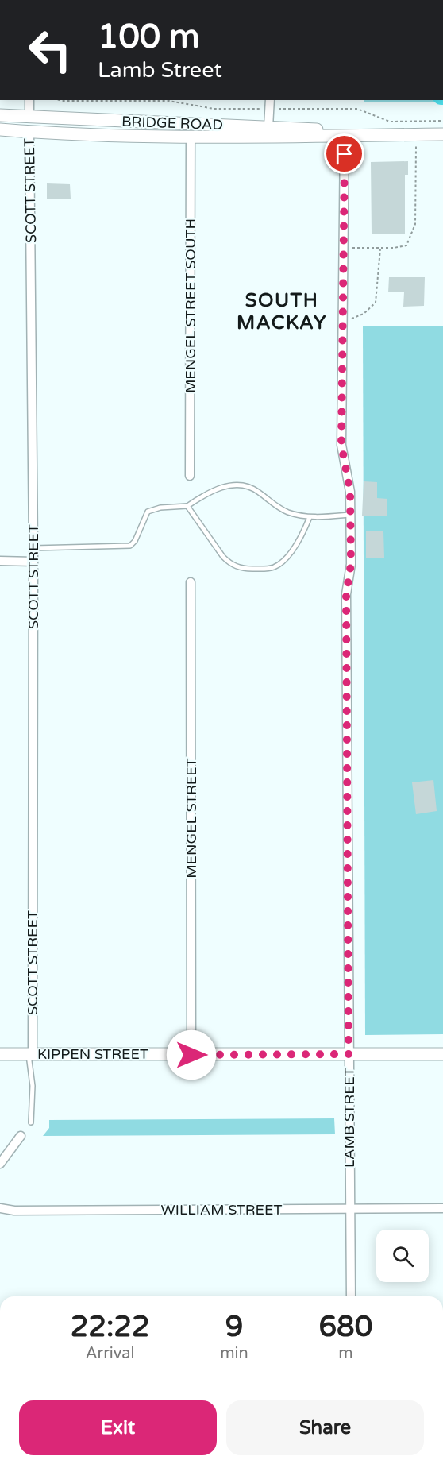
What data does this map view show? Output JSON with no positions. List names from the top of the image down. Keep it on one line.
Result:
{"streets":{"street":["BRIDGE ROAD","SCOTT STREET","MENGEL STREET SOUTH","MENGEL STREET","KIPPEN STREET","LAMB STREET","WILLIAM STREET"]},"crossings":[["BRIDGE ROAD","SCOTT STREET"],["BRIDGE ROAD","MENGEL STREET SOUTH"],["BRIDGE ROAD","LAMB STREET"],["SCOTT STREET","KIPPEN STREET"],["MENGEL STREET","KIPPEN STREET"],["KIPPEN STREET","LAMB STREET"],["LAMB STREET","WILLIAM STREET"]],"districts":["SOUTH MACKAY"],"page":{"turn":["100 m","Lamb Street"],"eta":["22:22","Arrival","9","min","680","m"],"buttons":["Exit","Share"]}}
